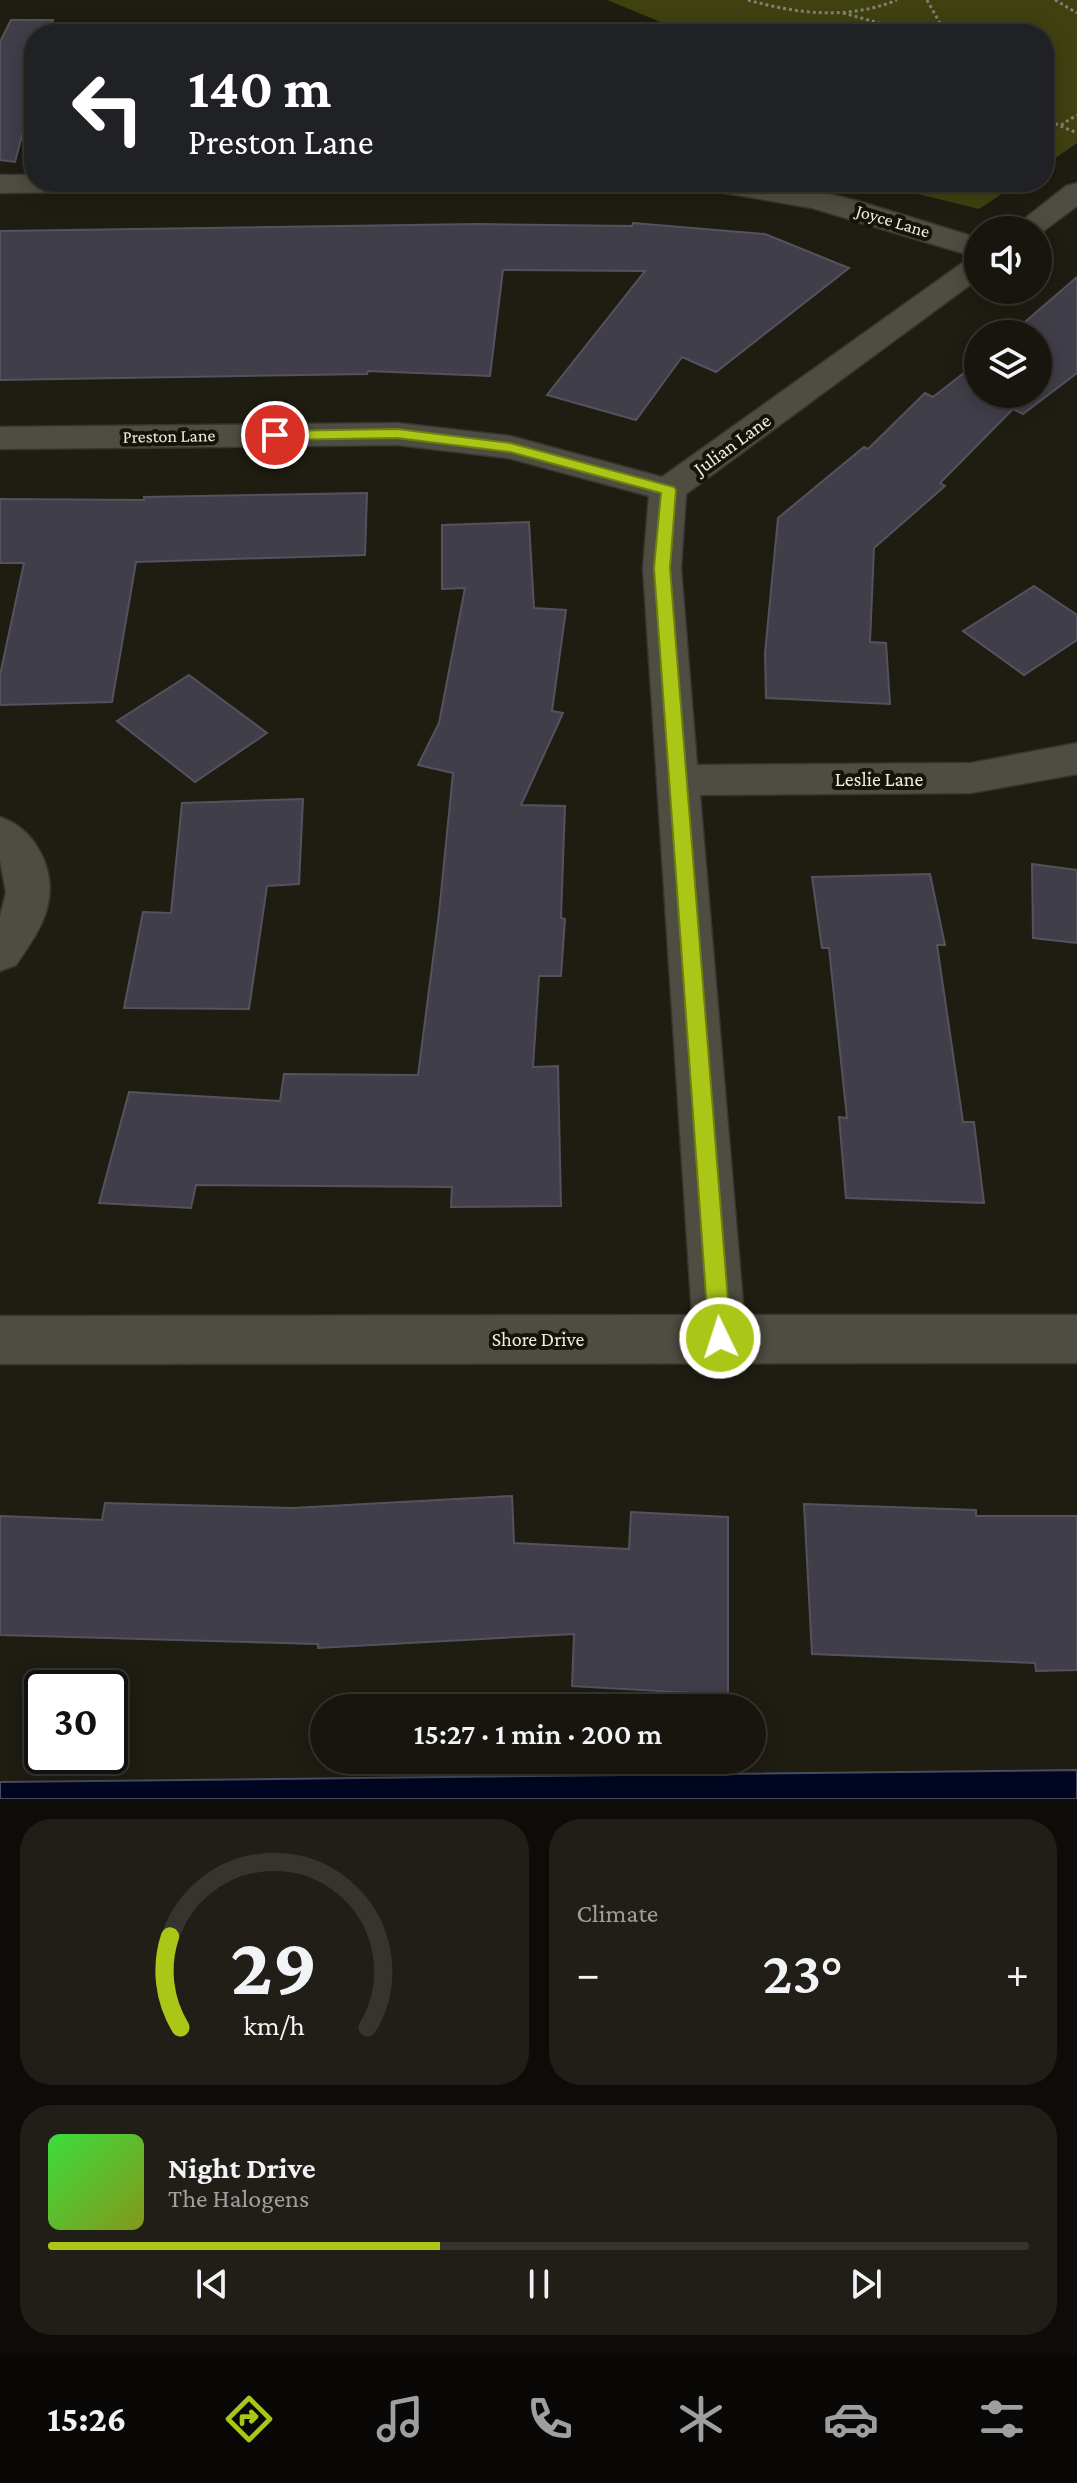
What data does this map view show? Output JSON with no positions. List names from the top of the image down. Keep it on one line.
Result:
{"streets":{"street":["Joyce Lane","Preston Lane","Julian Lane","Leslie Lane","Shore Drive"]},"crossings":[["Preston Lane","Julian Lane"]],"page":{"turn":["140 m","Preston Lane"],"limit":"30","trip":"15:27 · 1 min · 200 m","tile":"Climate","heat":["−","23°","+"],"song":["Night Drive","The Halogens"],"tabs":"15:26","gauge":["29","km/h"]}}
